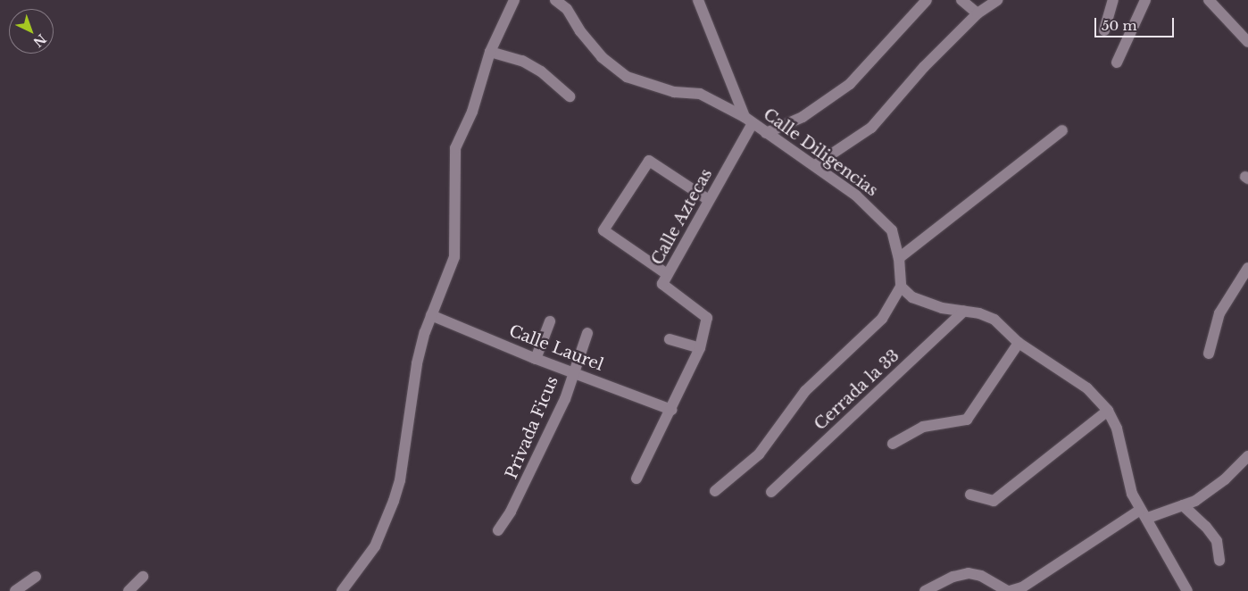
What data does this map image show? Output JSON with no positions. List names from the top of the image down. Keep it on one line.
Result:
{"streets":{"street":["Calle Diligencias","Calle Aztecas","Calle Laurel","Cerrada la 33","Privada Ficus"]},"crossings":[["Calle Diligencias","Calle Aztecas"],["Calle Aztecas","Calle Laurel"],["Calle Laurel","Privada Ficus"]],"scale_bar":"50 m","north":"bottom right"}
